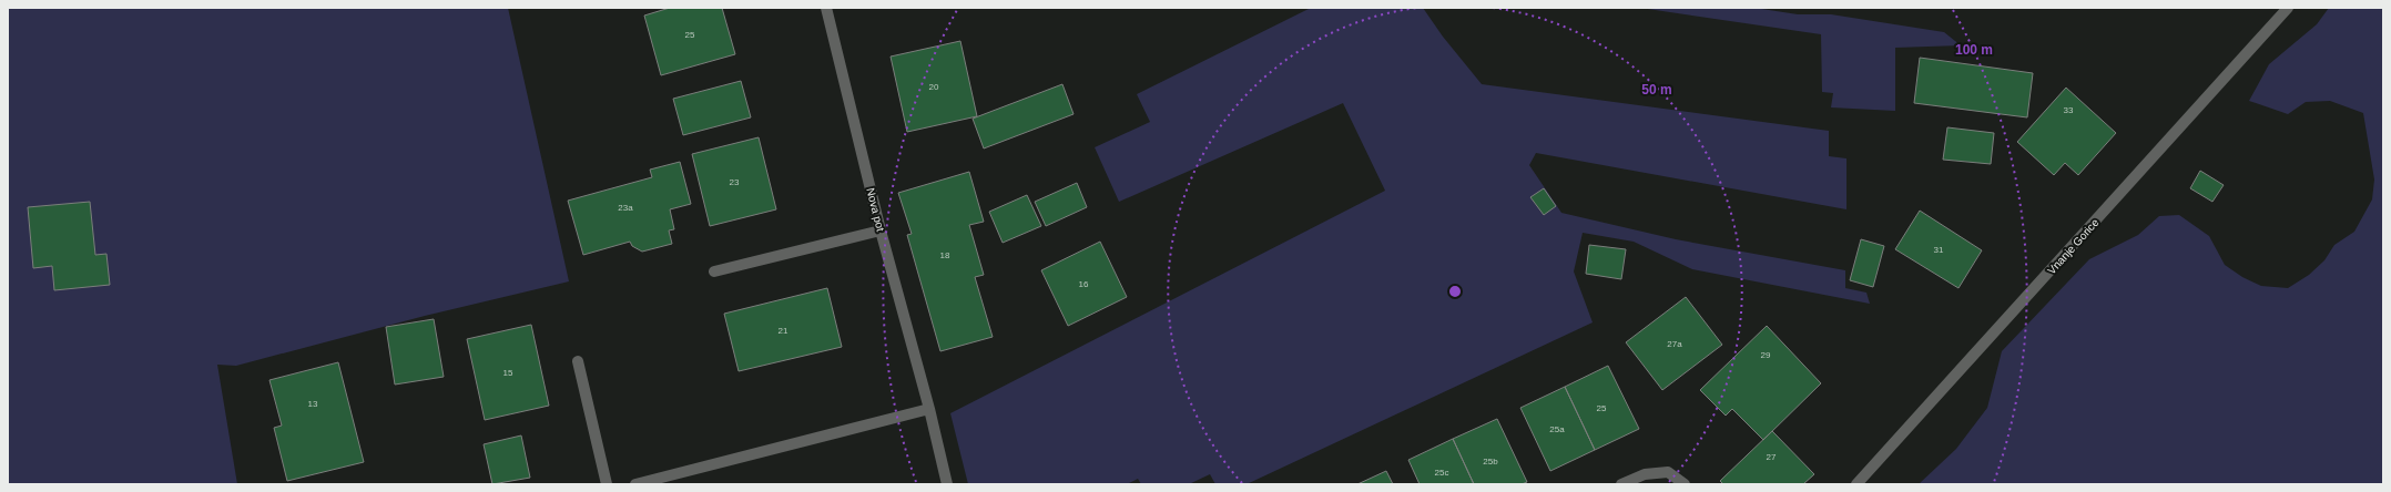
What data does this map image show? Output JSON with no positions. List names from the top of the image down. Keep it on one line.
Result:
{"streets":{"street":["Nova pot","Vnanje Gorice"]},"house_numbers":["25","20","33","23","23a","31","18","16","21","27a","29","15","13","25","25a","27","25b","25c"],"rings":["100 m","50 m"]}
